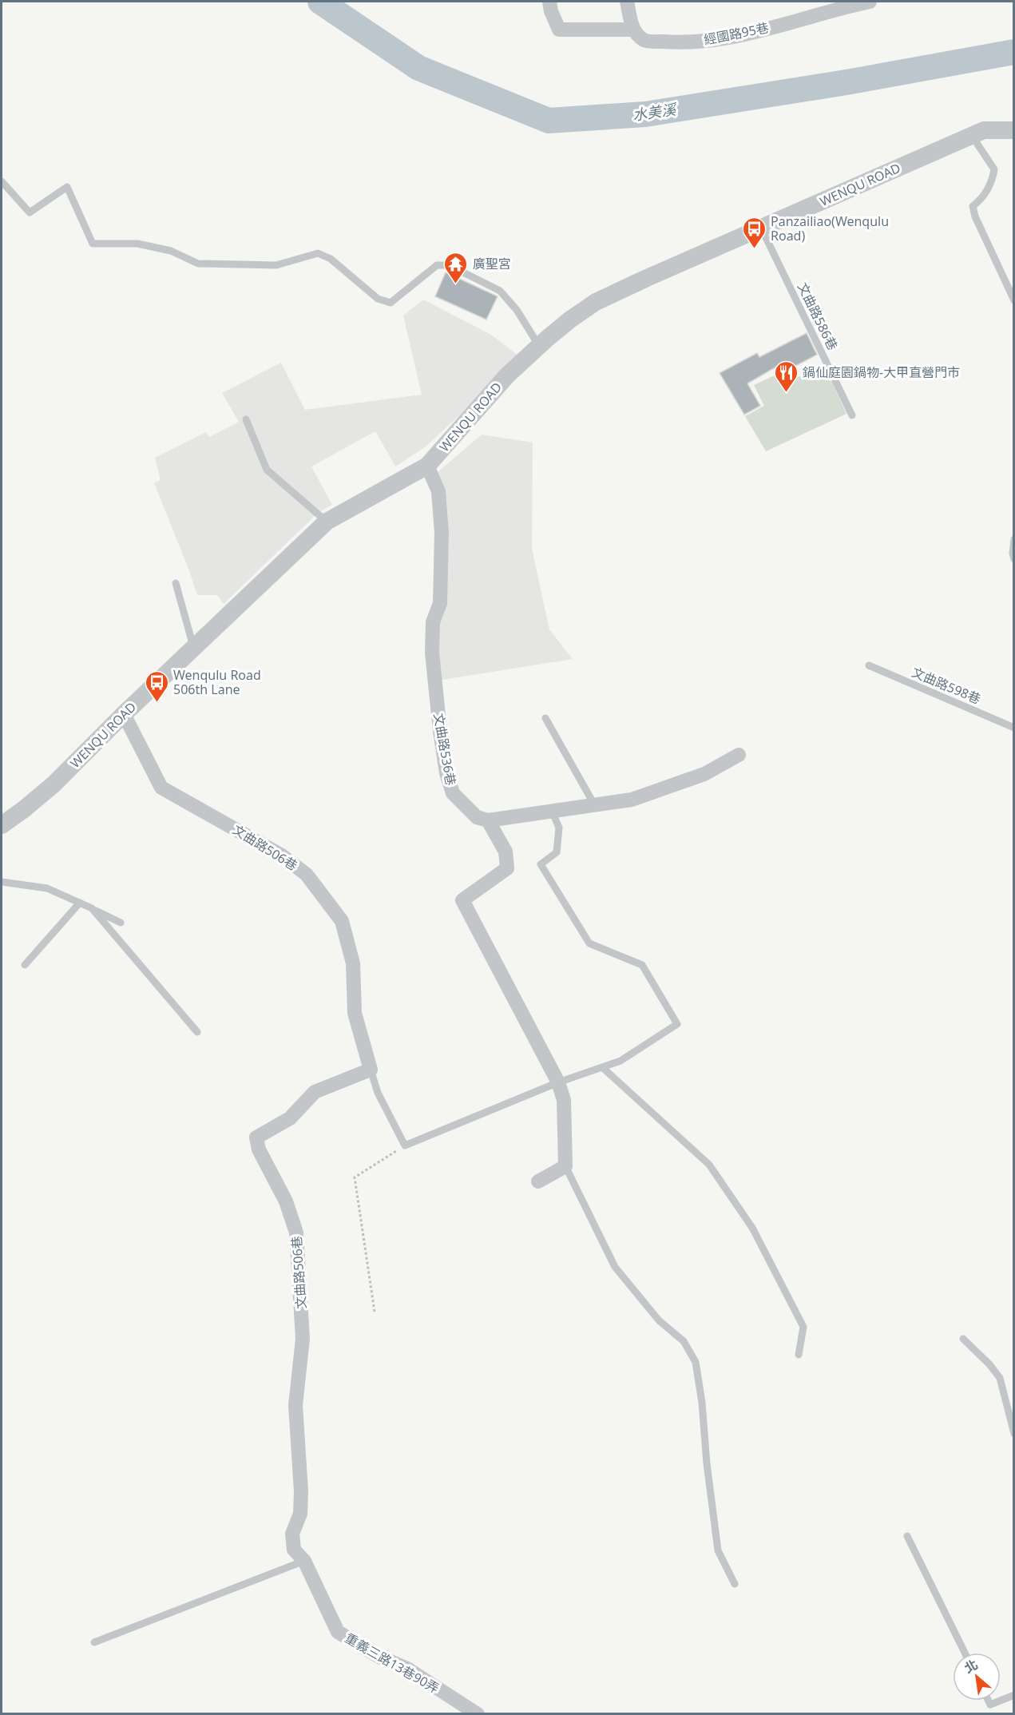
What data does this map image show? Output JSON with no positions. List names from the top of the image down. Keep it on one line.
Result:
{"streets":{"street":["經國路95巷","WENQU ROAD","文曲路536巷","文曲路506巷","重義三路13巷90弄"],"lane":["文曲路586巷","文曲路598巷"]},"crossings":[["WENQU ROAD","文曲路586巷"],["WENQU ROAD","文曲路536巷"],["WENQU ROAD","文曲路506巷"],["文曲路506巷","重義三路13巷90弄"]],"water":["水美溪"],"places":{"bus stop":["Panzailiao(Wenqulu Road)","Wenqulu Road 506th Lane"],"temple":["廣聖宮"],"restaurant":["鍋仙庭園鍋物-大甲直營門市"]},"north":"top left"}
